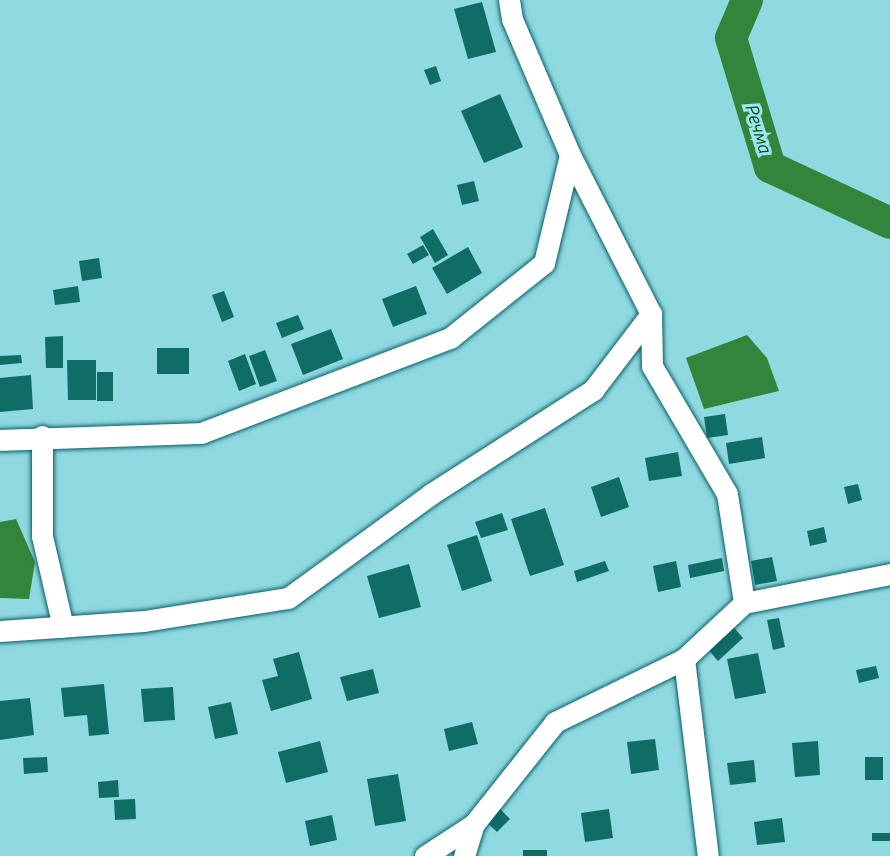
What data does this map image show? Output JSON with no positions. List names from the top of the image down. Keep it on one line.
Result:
{"water":["Речма"]}
